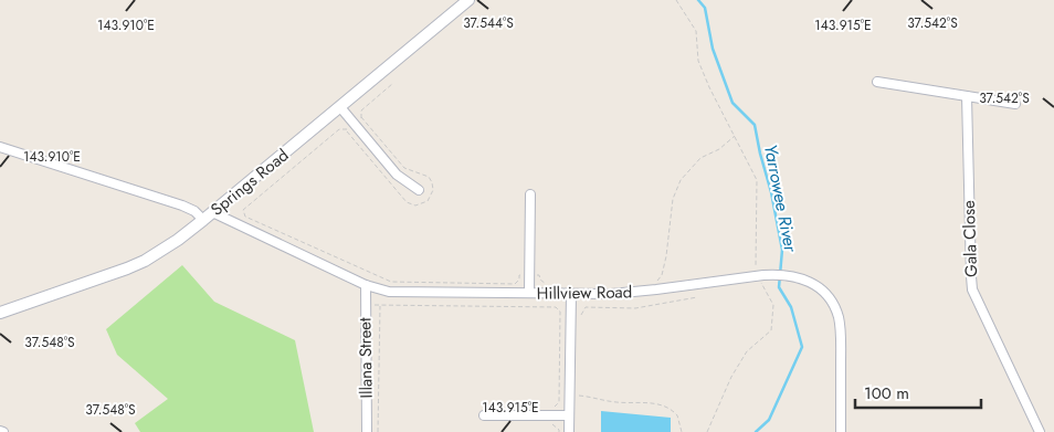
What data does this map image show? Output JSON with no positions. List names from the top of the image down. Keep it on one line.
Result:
{"streets":{"street":["Springs Road","Gala Close","Hillview Road","Illana Street"]},"crossings":[["Springs Road","Hillview Road"],["Hillview Road","Illana Street"]],"water":["Yarrowee River"],"scale_bar":"100 m","coordinates":["37.544°S","37.542°S","143.910°E","143.915°E","37.548°S"]}
